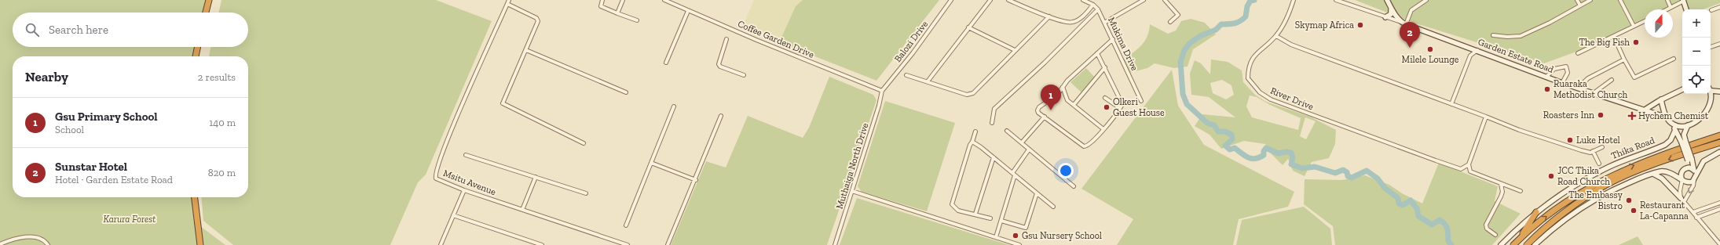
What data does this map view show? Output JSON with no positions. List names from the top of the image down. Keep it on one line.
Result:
{"streets":{"highway":["Thika Road"],"main road":["Garden Estate Road"],"street":["Coffee Garden Drive","Balozi Drive","Mukima Drive","River Drive","Muthaiga North Drive","Msitu Avenue"]},"crossings":[["Coffee Garden Drive","Balozi Drive"],["Coffee Garden Drive","Muthaiga North Drive"],["Balozi Drive","Muthaiga North Drive"]],"parks":["Karura Forest"],"places":{"other":["Skymap Africa","The Big Fish","Milele Lounge","Ruaraka Methodist Church","Olkeri Guest House","Roasters Inn","Luke Hotel","JCC Thika Road Church","The Embassy Bistro","Restaurant La-Capanna","Gsu Nursery School"],"health":["Hychem Chemist"]},"north":"top","page":{"map_buttons":["+","−"],"search":"Search here","pins":["2","1"],"heading":["Nearby","2 results"],"list":[{"mark":"1","name":"Gsu Primary School","note":"School","value":"140 m"},{"mark":"2","name":"Sunstar Hotel","note":"Hotel · Garden Estate Road","value":"820 m"}]}}
